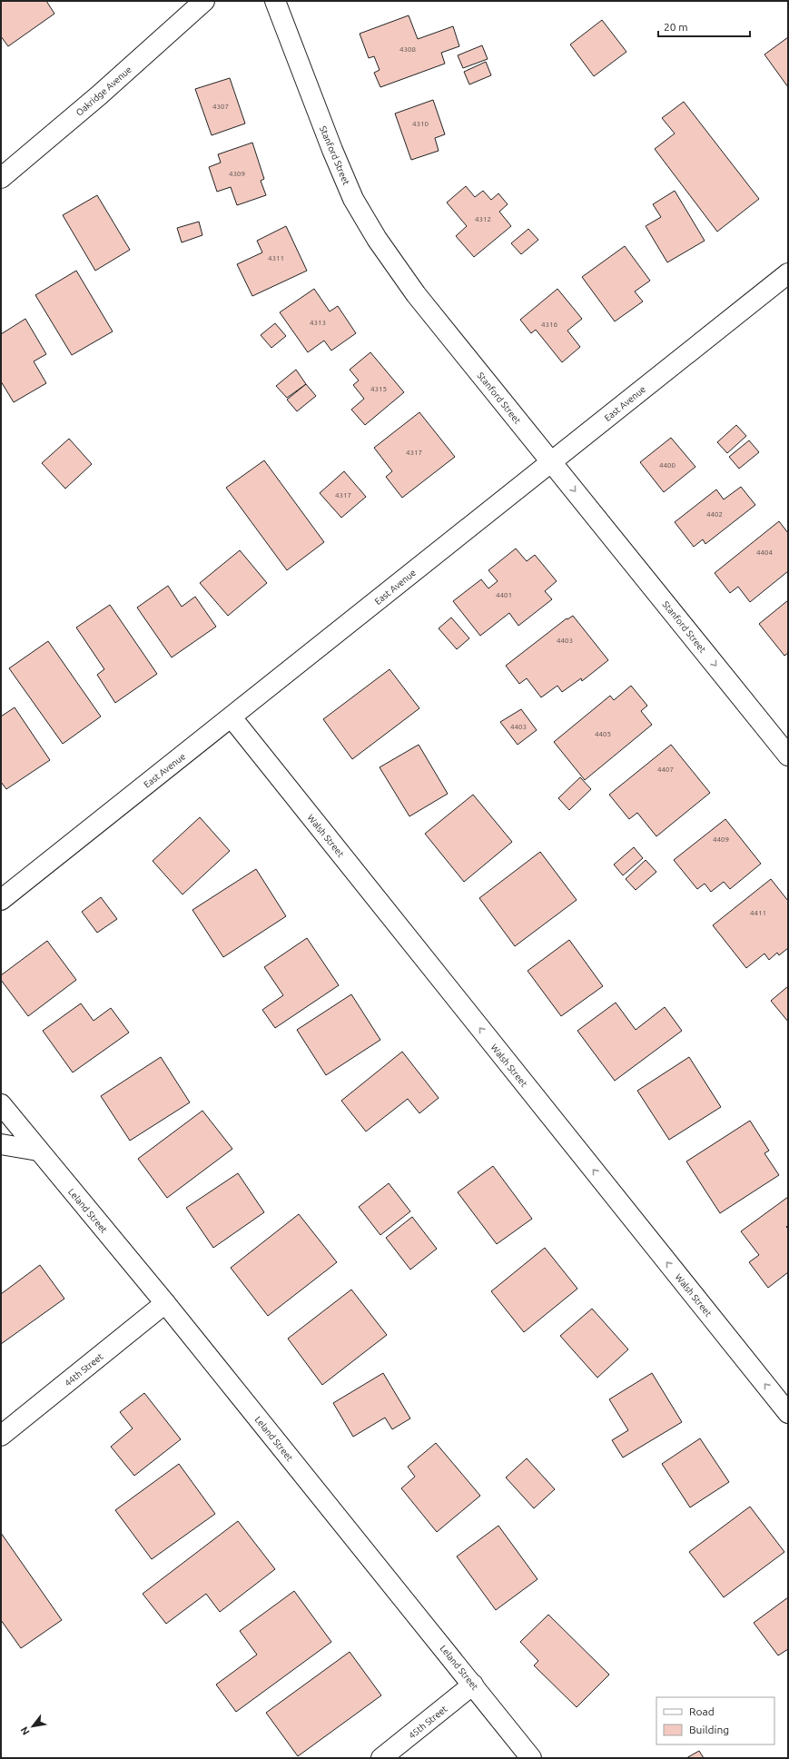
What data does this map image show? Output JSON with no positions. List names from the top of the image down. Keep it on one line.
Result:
{"streets":{"street":["Oakridge Avenue","Stanford Street","East Avenue","Walsh Street","Leland Street","44th Street","45th Street"]},"crossings":[["Stanford Street","East Avenue"],["East Avenue","Walsh Street"],["Leland Street","44th Street"],["Leland Street","45th Street"]],"one_way":["Stanford Street","Walsh Street"],"house_numbers":["4308","4307","4310","4309","4312","4311","4313","4316","4315","4317","4400","4317","4402","4404","4401","4403","4403","4405","4407","4409","4411"],"legend":["Road","Building"],"scale_bar":"20 m","north":"bottom left"}
